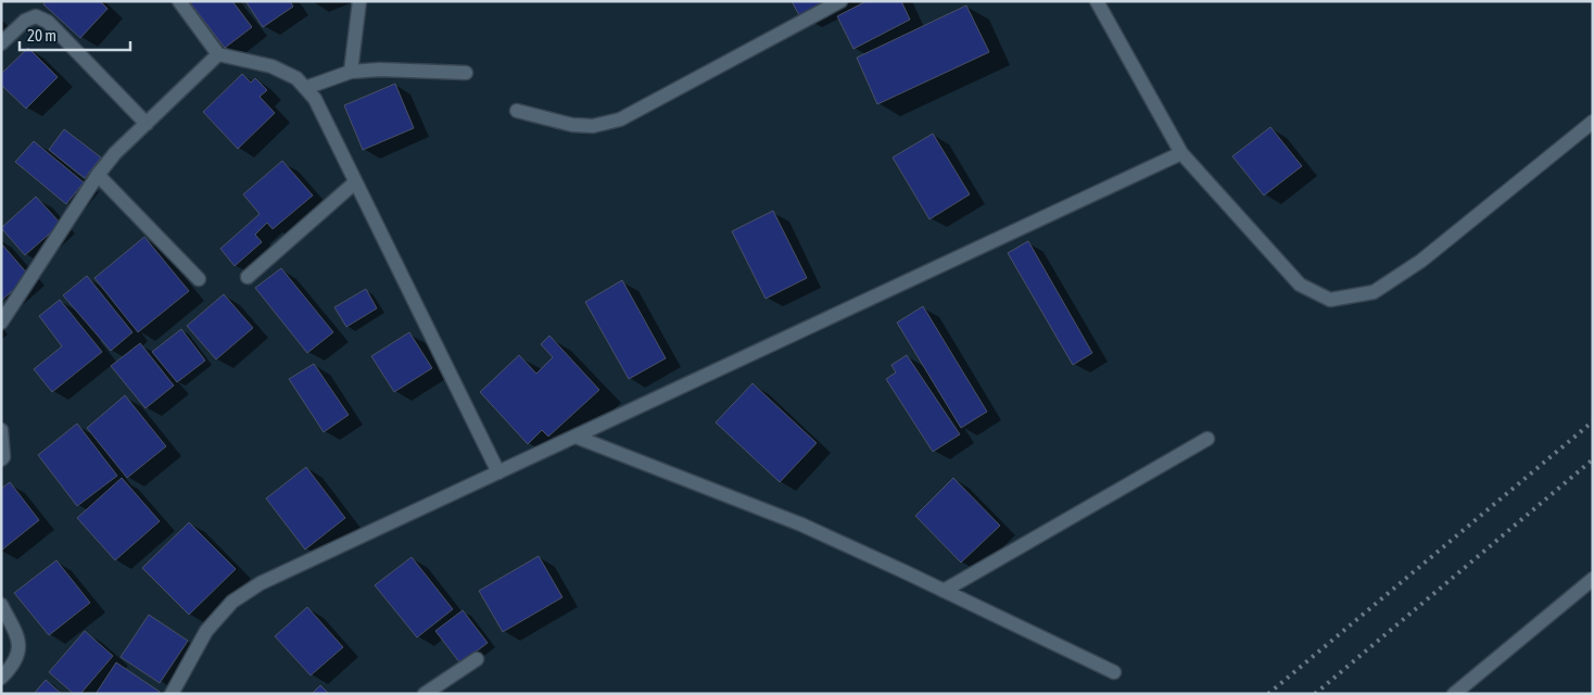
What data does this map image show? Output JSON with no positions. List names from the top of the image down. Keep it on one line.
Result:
{"scale_bar":"20 m"}
